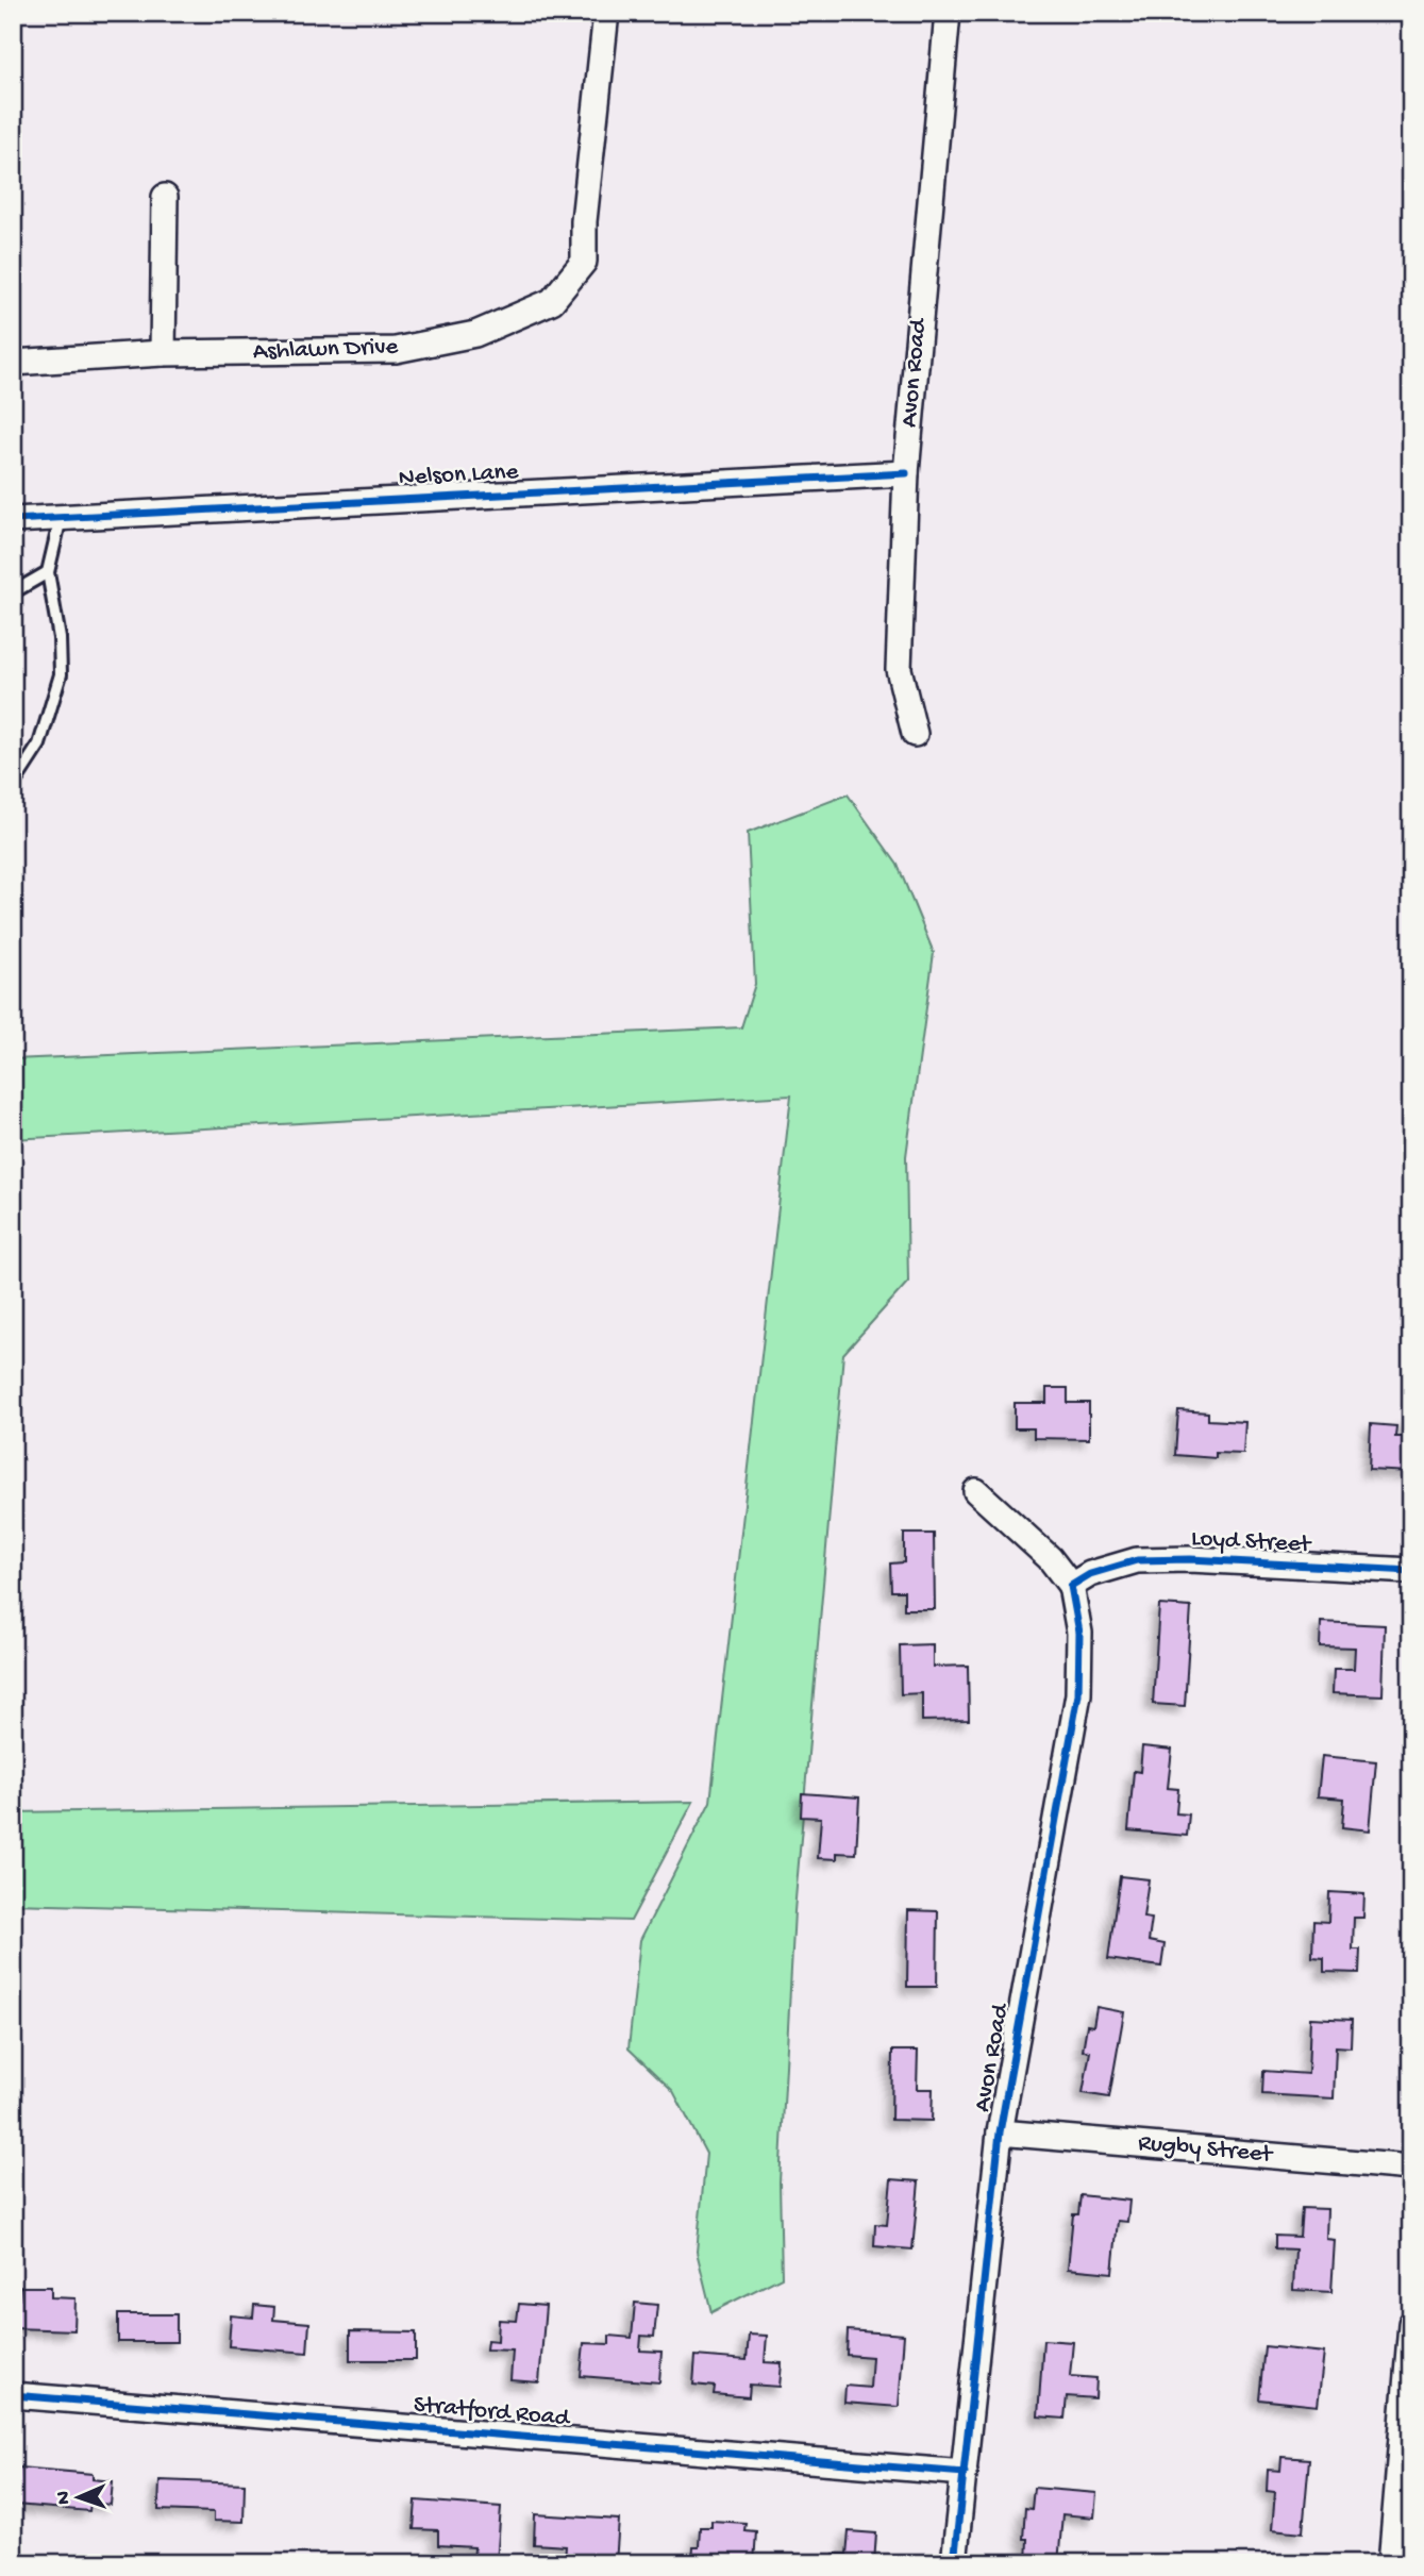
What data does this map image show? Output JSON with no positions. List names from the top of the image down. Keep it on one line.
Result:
{"streets":{"street":["Ashlawn Drive","Avon Road","Nelson Lane","Loyd Street","Rugby Street","Stratford Road"]},"crossings":[["Avon Road","Nelson Lane"],["Avon Road","Loyd Street"],["Avon Road","Rugby Street"],["Avon Road","Stratford Road"]],"north":"left"}
